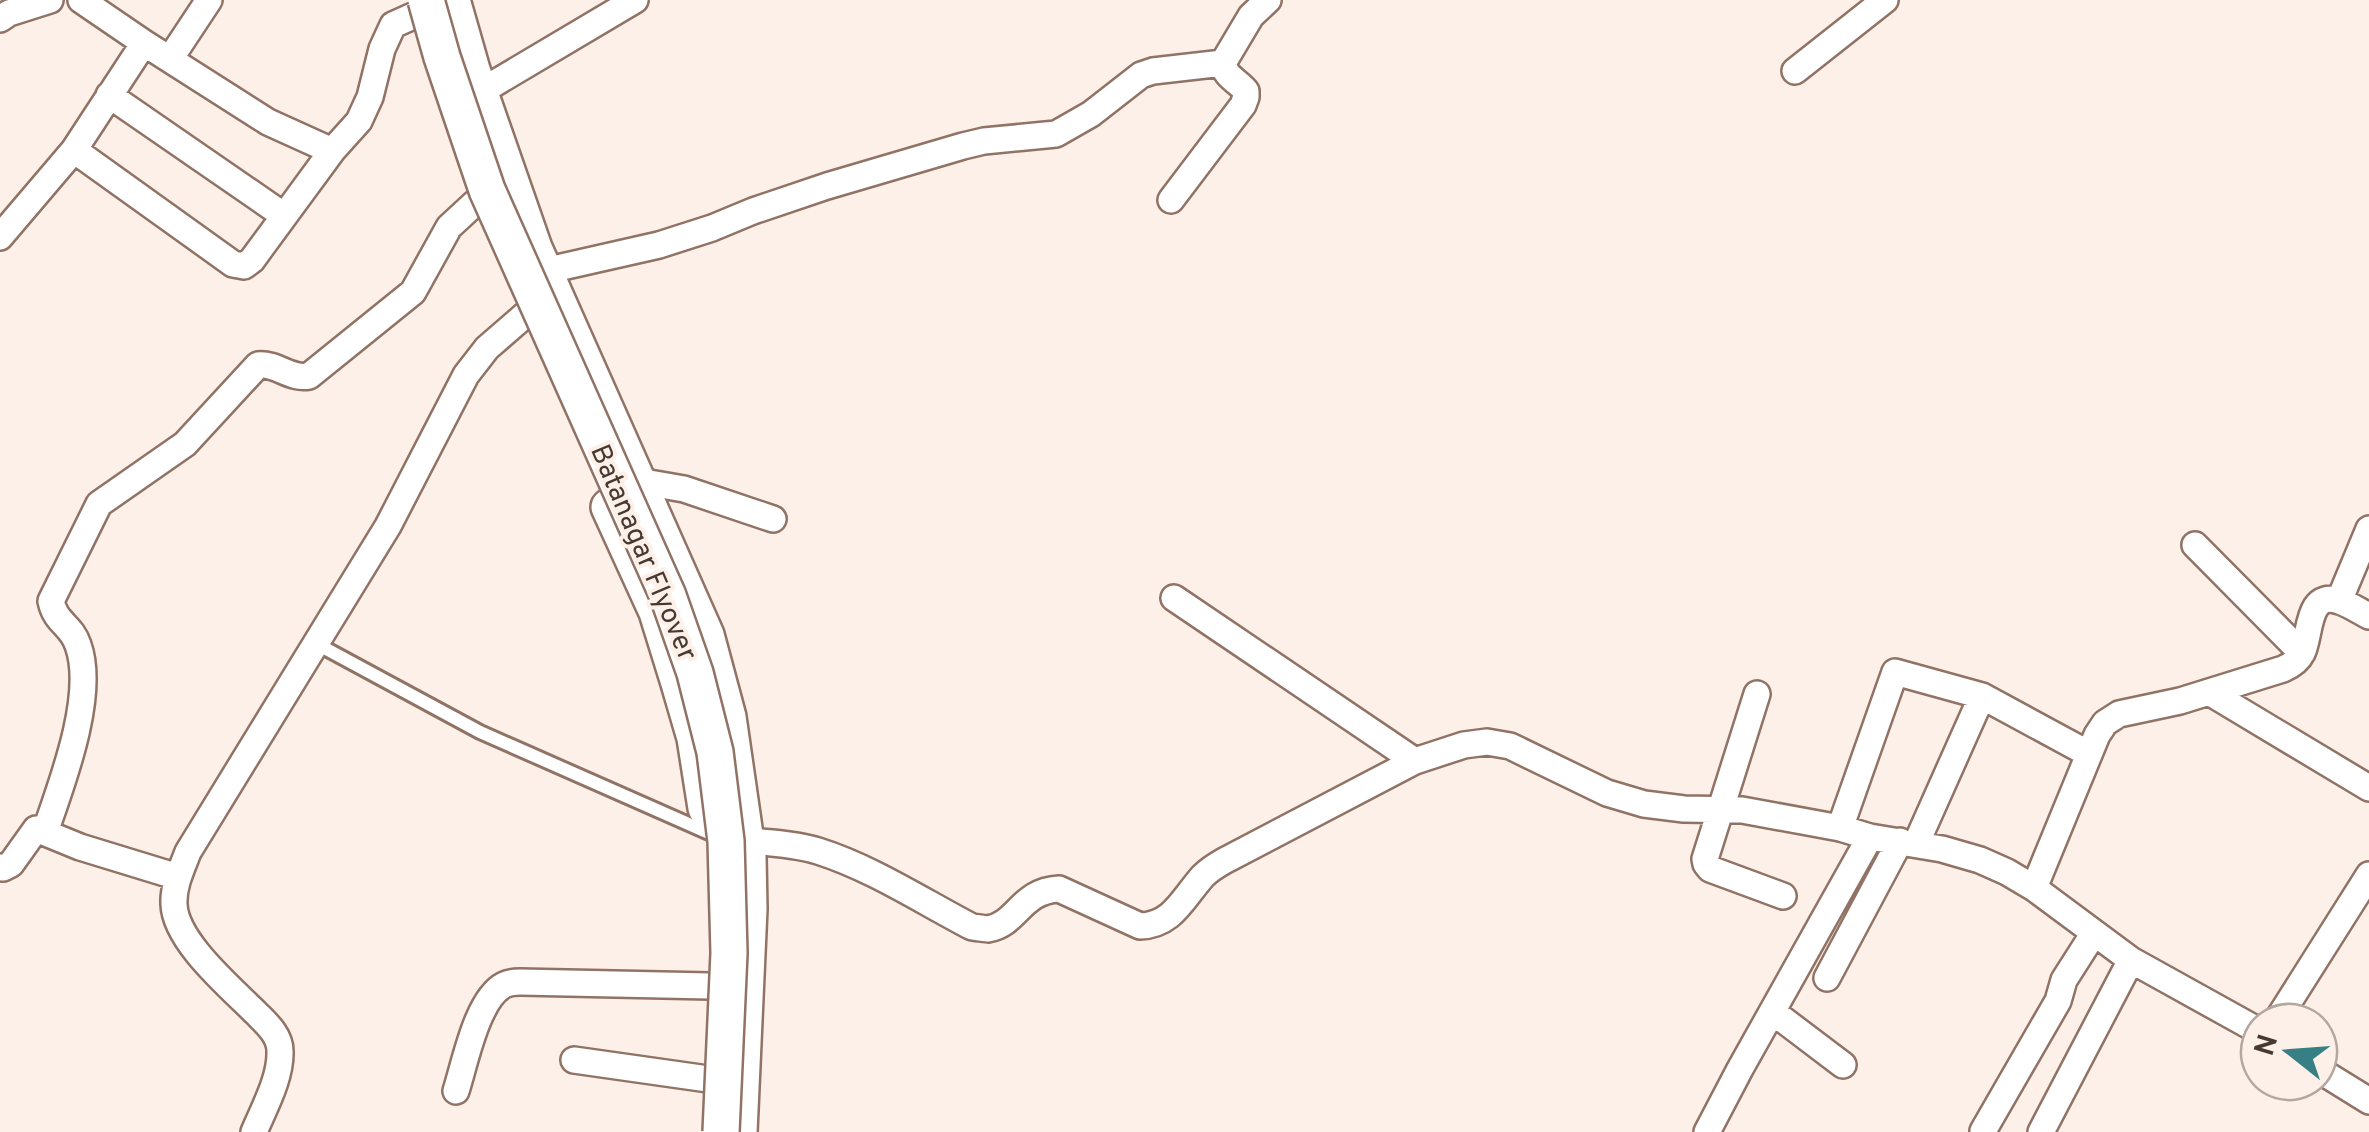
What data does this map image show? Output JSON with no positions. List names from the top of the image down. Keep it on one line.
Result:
{"streets":{"street":["Batanagar Flyover"]},"north":"left"}
